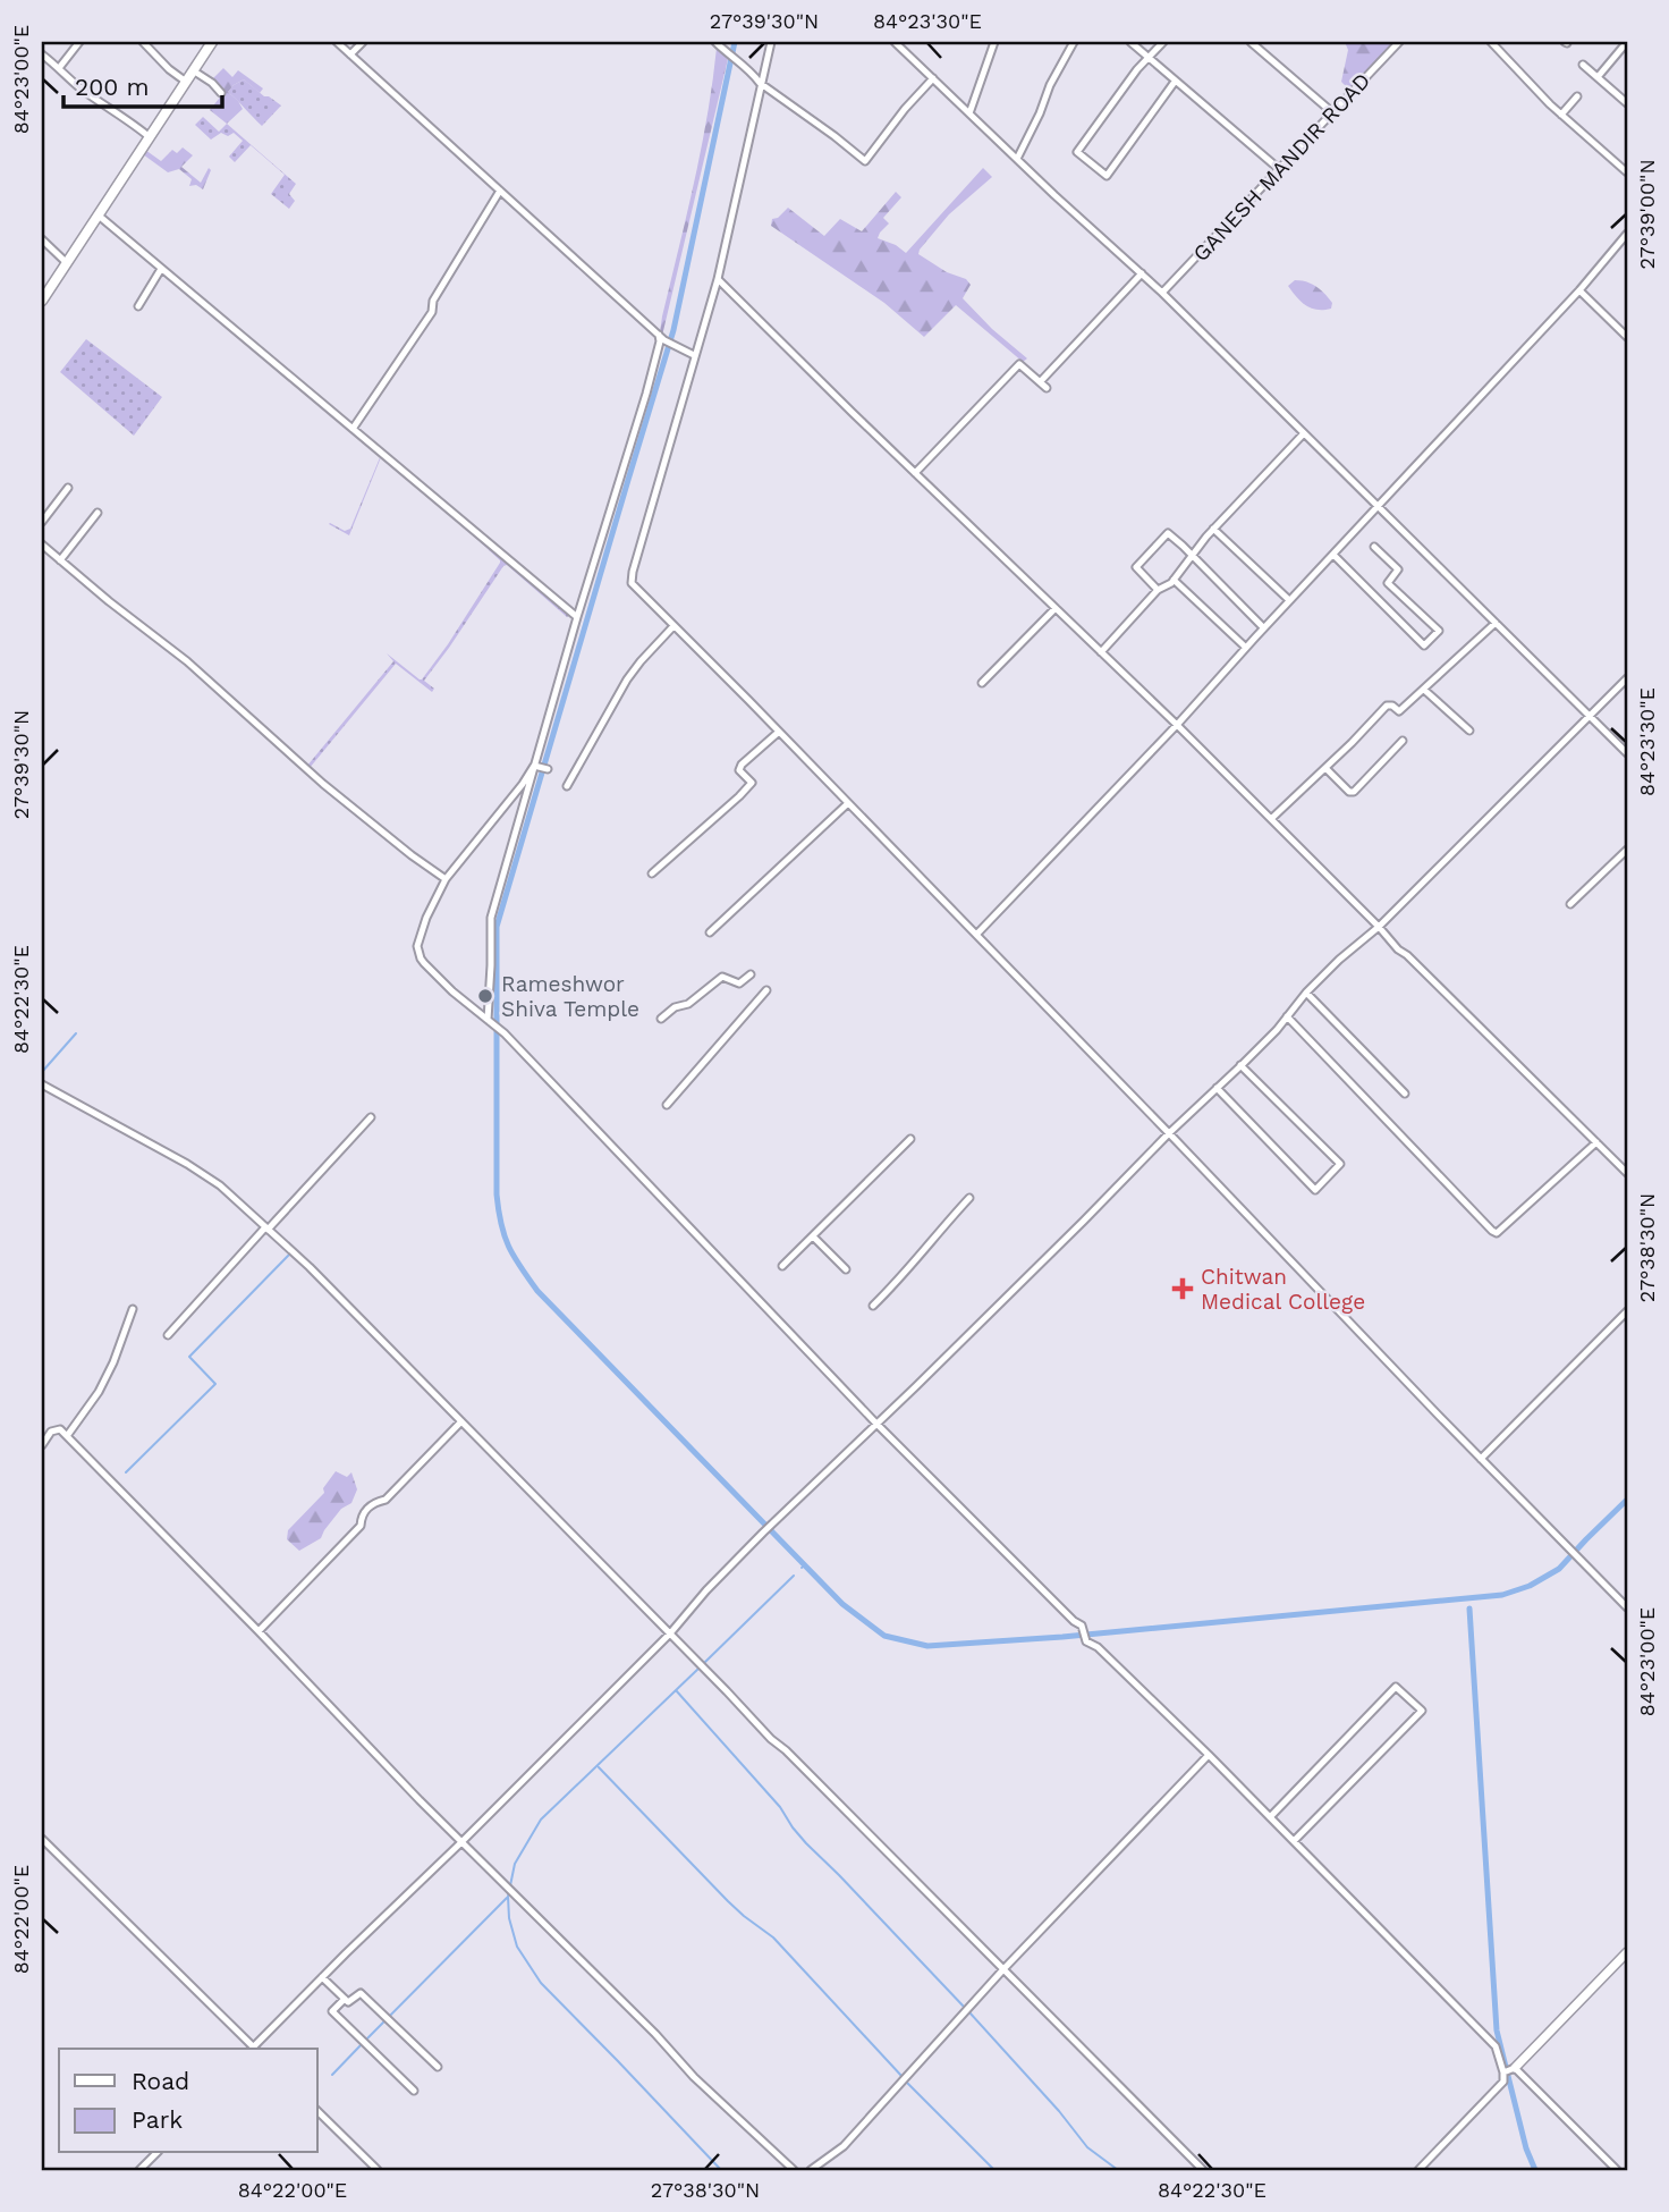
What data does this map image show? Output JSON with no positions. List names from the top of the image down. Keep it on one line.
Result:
{"streets":{"street":["GANESH MANDIR ROAD"]},"places":{"other":["Rameshwor Shiva Temple"],"health":["Chitwan Medical College"]},"legend":["Road","Park"],"scale_bar":"200 m","coordinates":["27°39'30\"N","84°23'30\"E","84°23'00\"E","27°39'00\"N","84°22'30\"E","27°38'30\"N","84°22'00\"E"]}
